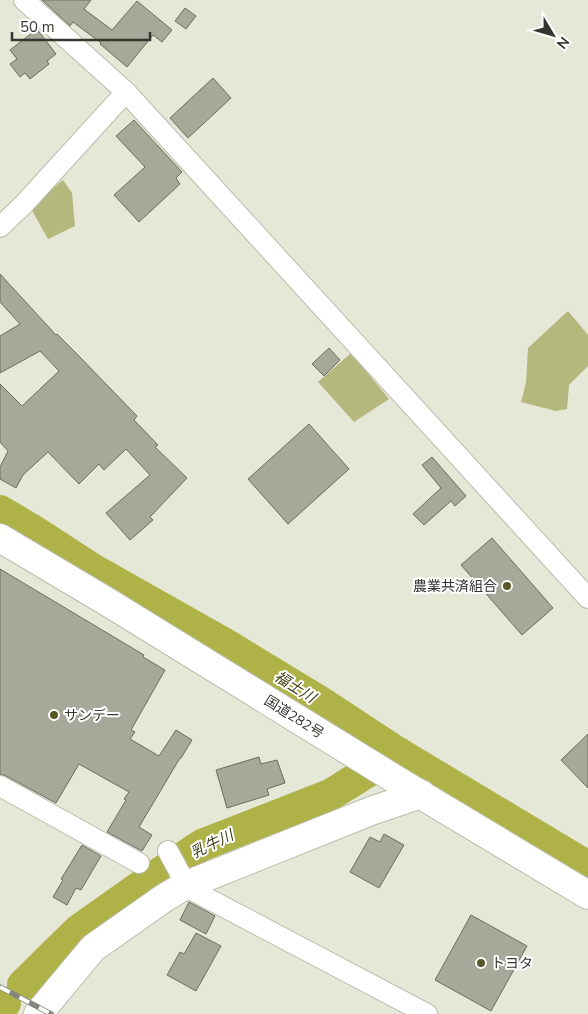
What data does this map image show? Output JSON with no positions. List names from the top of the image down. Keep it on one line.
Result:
{"streets":{"main road":["国道282号"]},"water":["福士川","乳牛川"],"places":["農業共済組合","サンデー","トヨタ"],"scale_bar":"50 m","north":"bottom right"}
